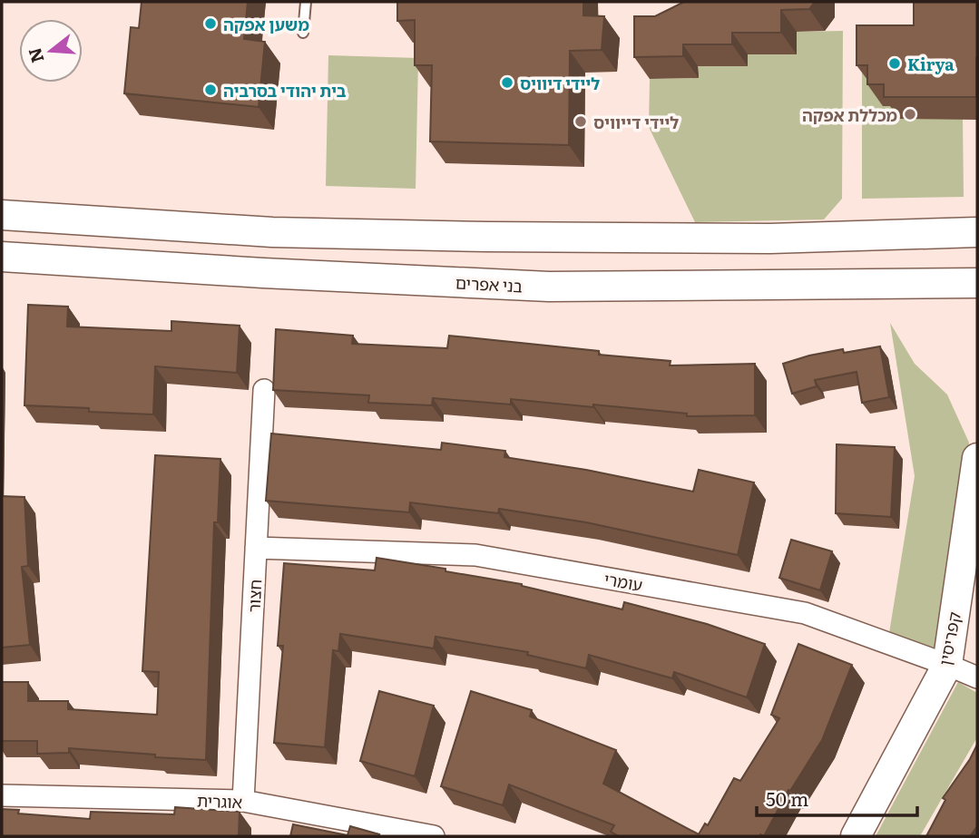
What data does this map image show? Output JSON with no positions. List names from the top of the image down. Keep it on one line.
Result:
{"streets":{"main road":["בני אפרים","קפריסין"],"street":["עומרי","חצור","אוגרית"]},"crossings":[["עומרי","חצור"],["עומרי","קפריסין"],["חצור","אוגרית"]],"places":["משען אפקה","Kirya","ליידי דיוויס","בית יהודי בסרביה","מכללת אפקה","ליידי דייוויס"],"scale_bar":"50 m","north":"left"}
